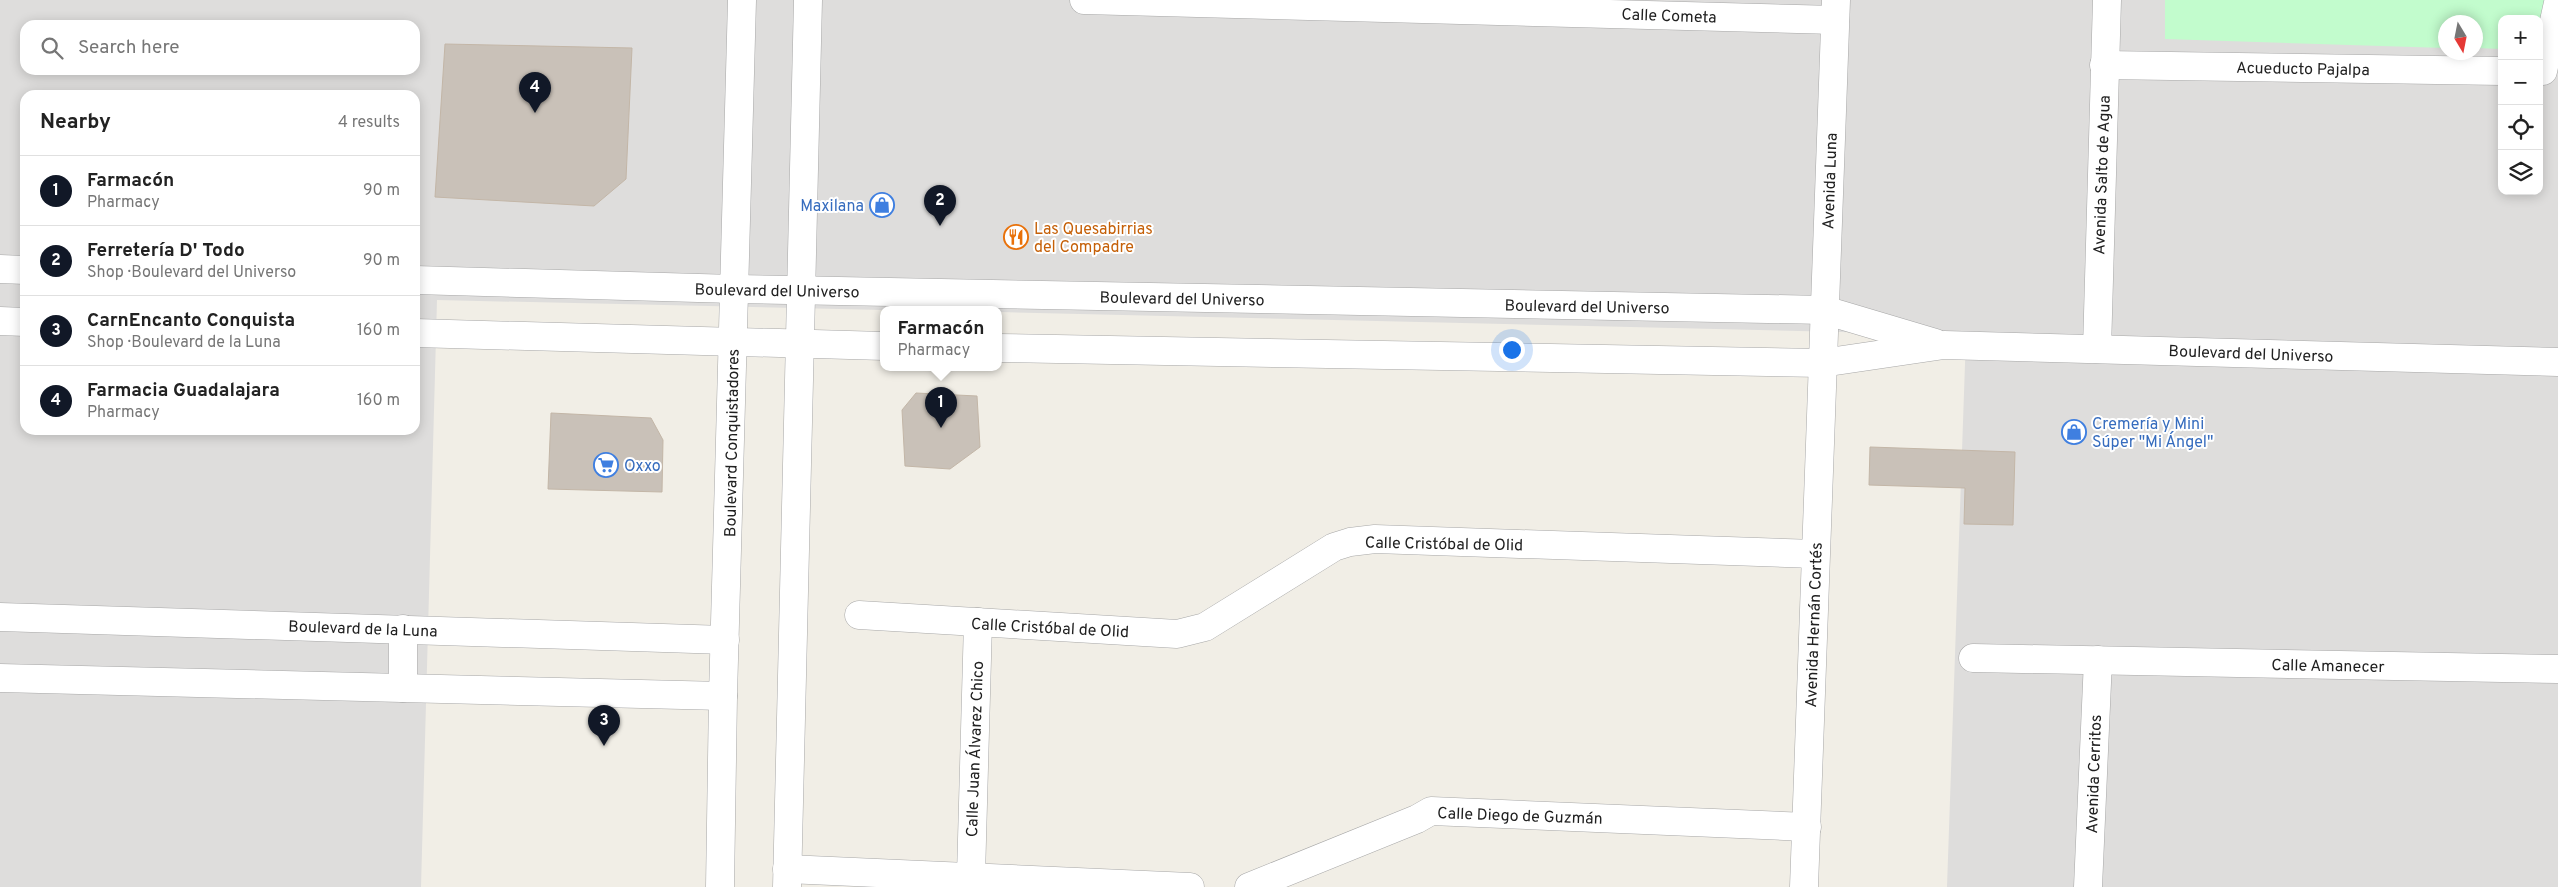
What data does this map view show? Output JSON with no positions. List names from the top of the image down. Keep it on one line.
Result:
{"streets":{"street":["Calle Cometa","Acueducto Pajalpa","Avenida Salto de Agua","Avenida Luna","Boulevard del Universo","Boulevard Conquistadores","Calle Cristóbal de Olid","Avenida Hernán Cortés","Boulevard de la Luna","Calle Amanecer","Calle Juan Álvarez Chico","Avenida Cerritos","Calle Diego de Guzmán"]},"crossings":[["Calle Cometa","Avenida Luna"],["Acueducto Pajalpa","Avenida Salto de Agua"],["Avenida Salto de Agua","Boulevard del Universo"],["Avenida Luna","Boulevard del Universo"],["Avenida Luna","Avenida Hernán Cortés"],["Boulevard del Universo","Boulevard Conquistadores"],["Boulevard del Universo","Avenida Hernán Cortés"],["Boulevard Conquistadores","Boulevard de la Luna"],["Calle Cristóbal de Olid","Avenida Hernán Cortés"],["Calle Cristóbal de Olid","Calle Juan Álvarez Chico"],["Avenida Hernán Cortés","Calle Diego de Guzmán"],["Calle Amanecer","Avenida Cerritos"]],"places":{"shop":["Maxilana","Cremería y Mini Súper \"Mi Ángel\""],"restaurant":["Las Quesabirrias del Compadre"],"supermarket":["Oxxo"]},"north":"bottom","page":{"map_buttons":["+","−"],"search":"Search here","pins":["4","2","1","3"],"heading":["Nearby","4 results"],"list":[{"mark":"1","name":"Farmacón","note":"Pharmacy","value":"90 m"},{"mark":"2","name":"Ferretería D' Todo","note":"Shop · Boulevard del Universo","value":"90 m"},{"mark":"3","name":"CarnEncanto Conquista","note":"Shop · Boulevard de la Luna","value":"160 m"},{"mark":"4","name":"Farmacia Guadalajara","note":"Pharmacy","value":"160 m"}],"popup":["Farmacón","Pharmacy"]}}
